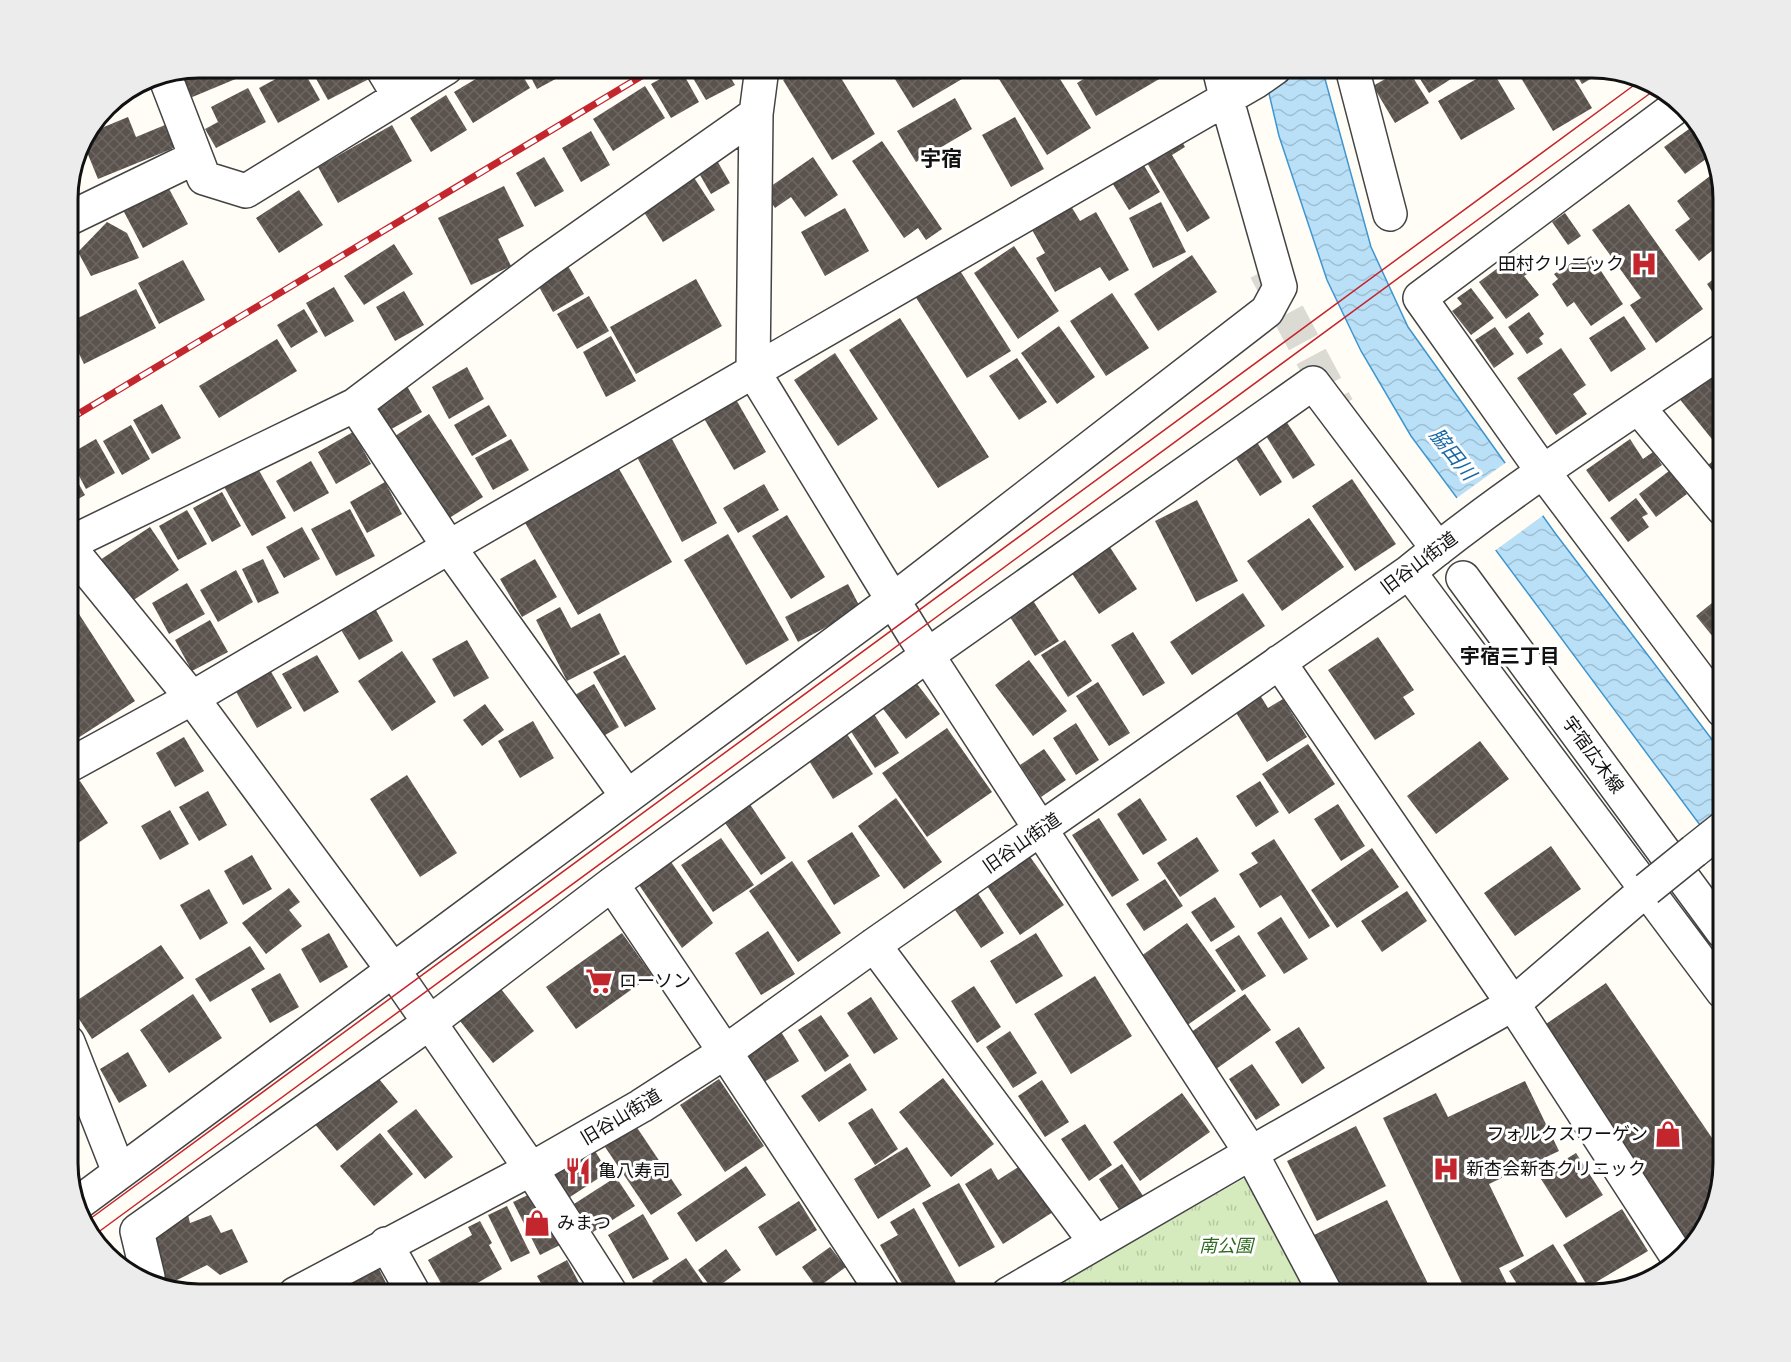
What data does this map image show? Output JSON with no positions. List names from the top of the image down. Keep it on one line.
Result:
{"streets":{"street":["旧谷山街道","宇宿広木線"]},"districts":["宇宿","宇宿三丁目"],"water":["脇田川"],"parks":["南公園"],"places":{"hospital":["田村クリニック","新杏会新杏クリニック"],"supermarket":["ローソン"],"shop":["フォルクスワーゲン","みまつ"],"restaurant":["亀八寿司"]}}
